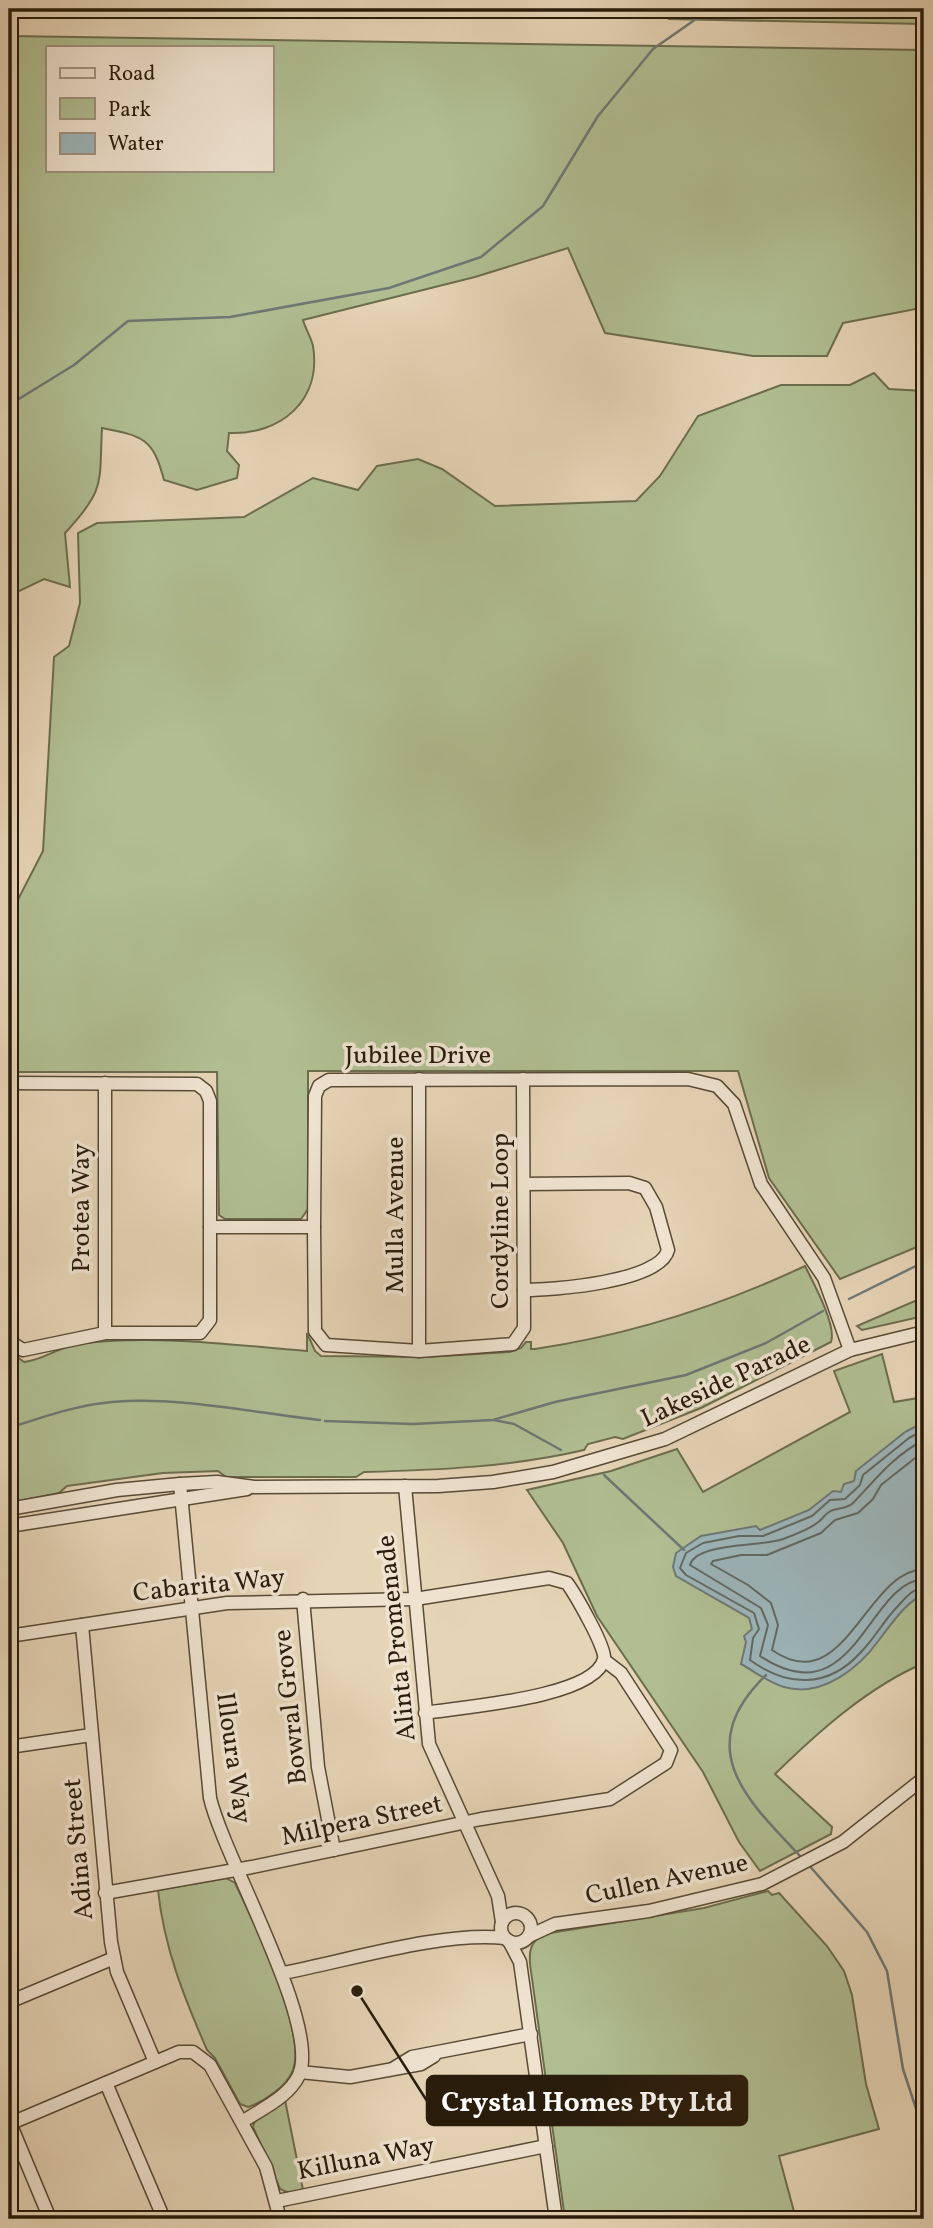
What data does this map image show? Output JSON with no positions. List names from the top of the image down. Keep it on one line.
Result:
{"streets":{"street":["Jubilee Drive","Protea Way","Mulla Avenue","Cordyline Loop","Lakeside Parade","Cabarita Way","Alinta Promenade","Bowral Grove","Illoura Way","Milpera Street","Adina Street","Cullen Avenue","Killuna Way"]},"crossings":[["Jubilee Drive","Mulla Avenue"],["Jubilee Drive","Cordyline Loop"],["Jubilee Drive","Lakeside Parade"],["Mulla Avenue","Cordyline Loop"],["Lakeside Parade","Alinta Promenade"],["Lakeside Parade","Illoura Way"],["Cabarita Way","Alinta Promenade"],["Cabarita Way","Bowral Grove"],["Cabarita Way","Illoura Way"],["Cabarita Way","Milpera Street"],["Cabarita Way","Adina Street"],["Alinta Promenade","Milpera Street"],["Alinta Promenade","Cullen Avenue"],["Alinta Promenade","Killuna Way"],["Bowral Grove","Milpera Street"],["Illoura Way","Milpera Street"],["Milpera Street","Adina Street"]],"places":["Crystal Homes Pty Ltd"],"legend":["Road","Park","Water"]}
